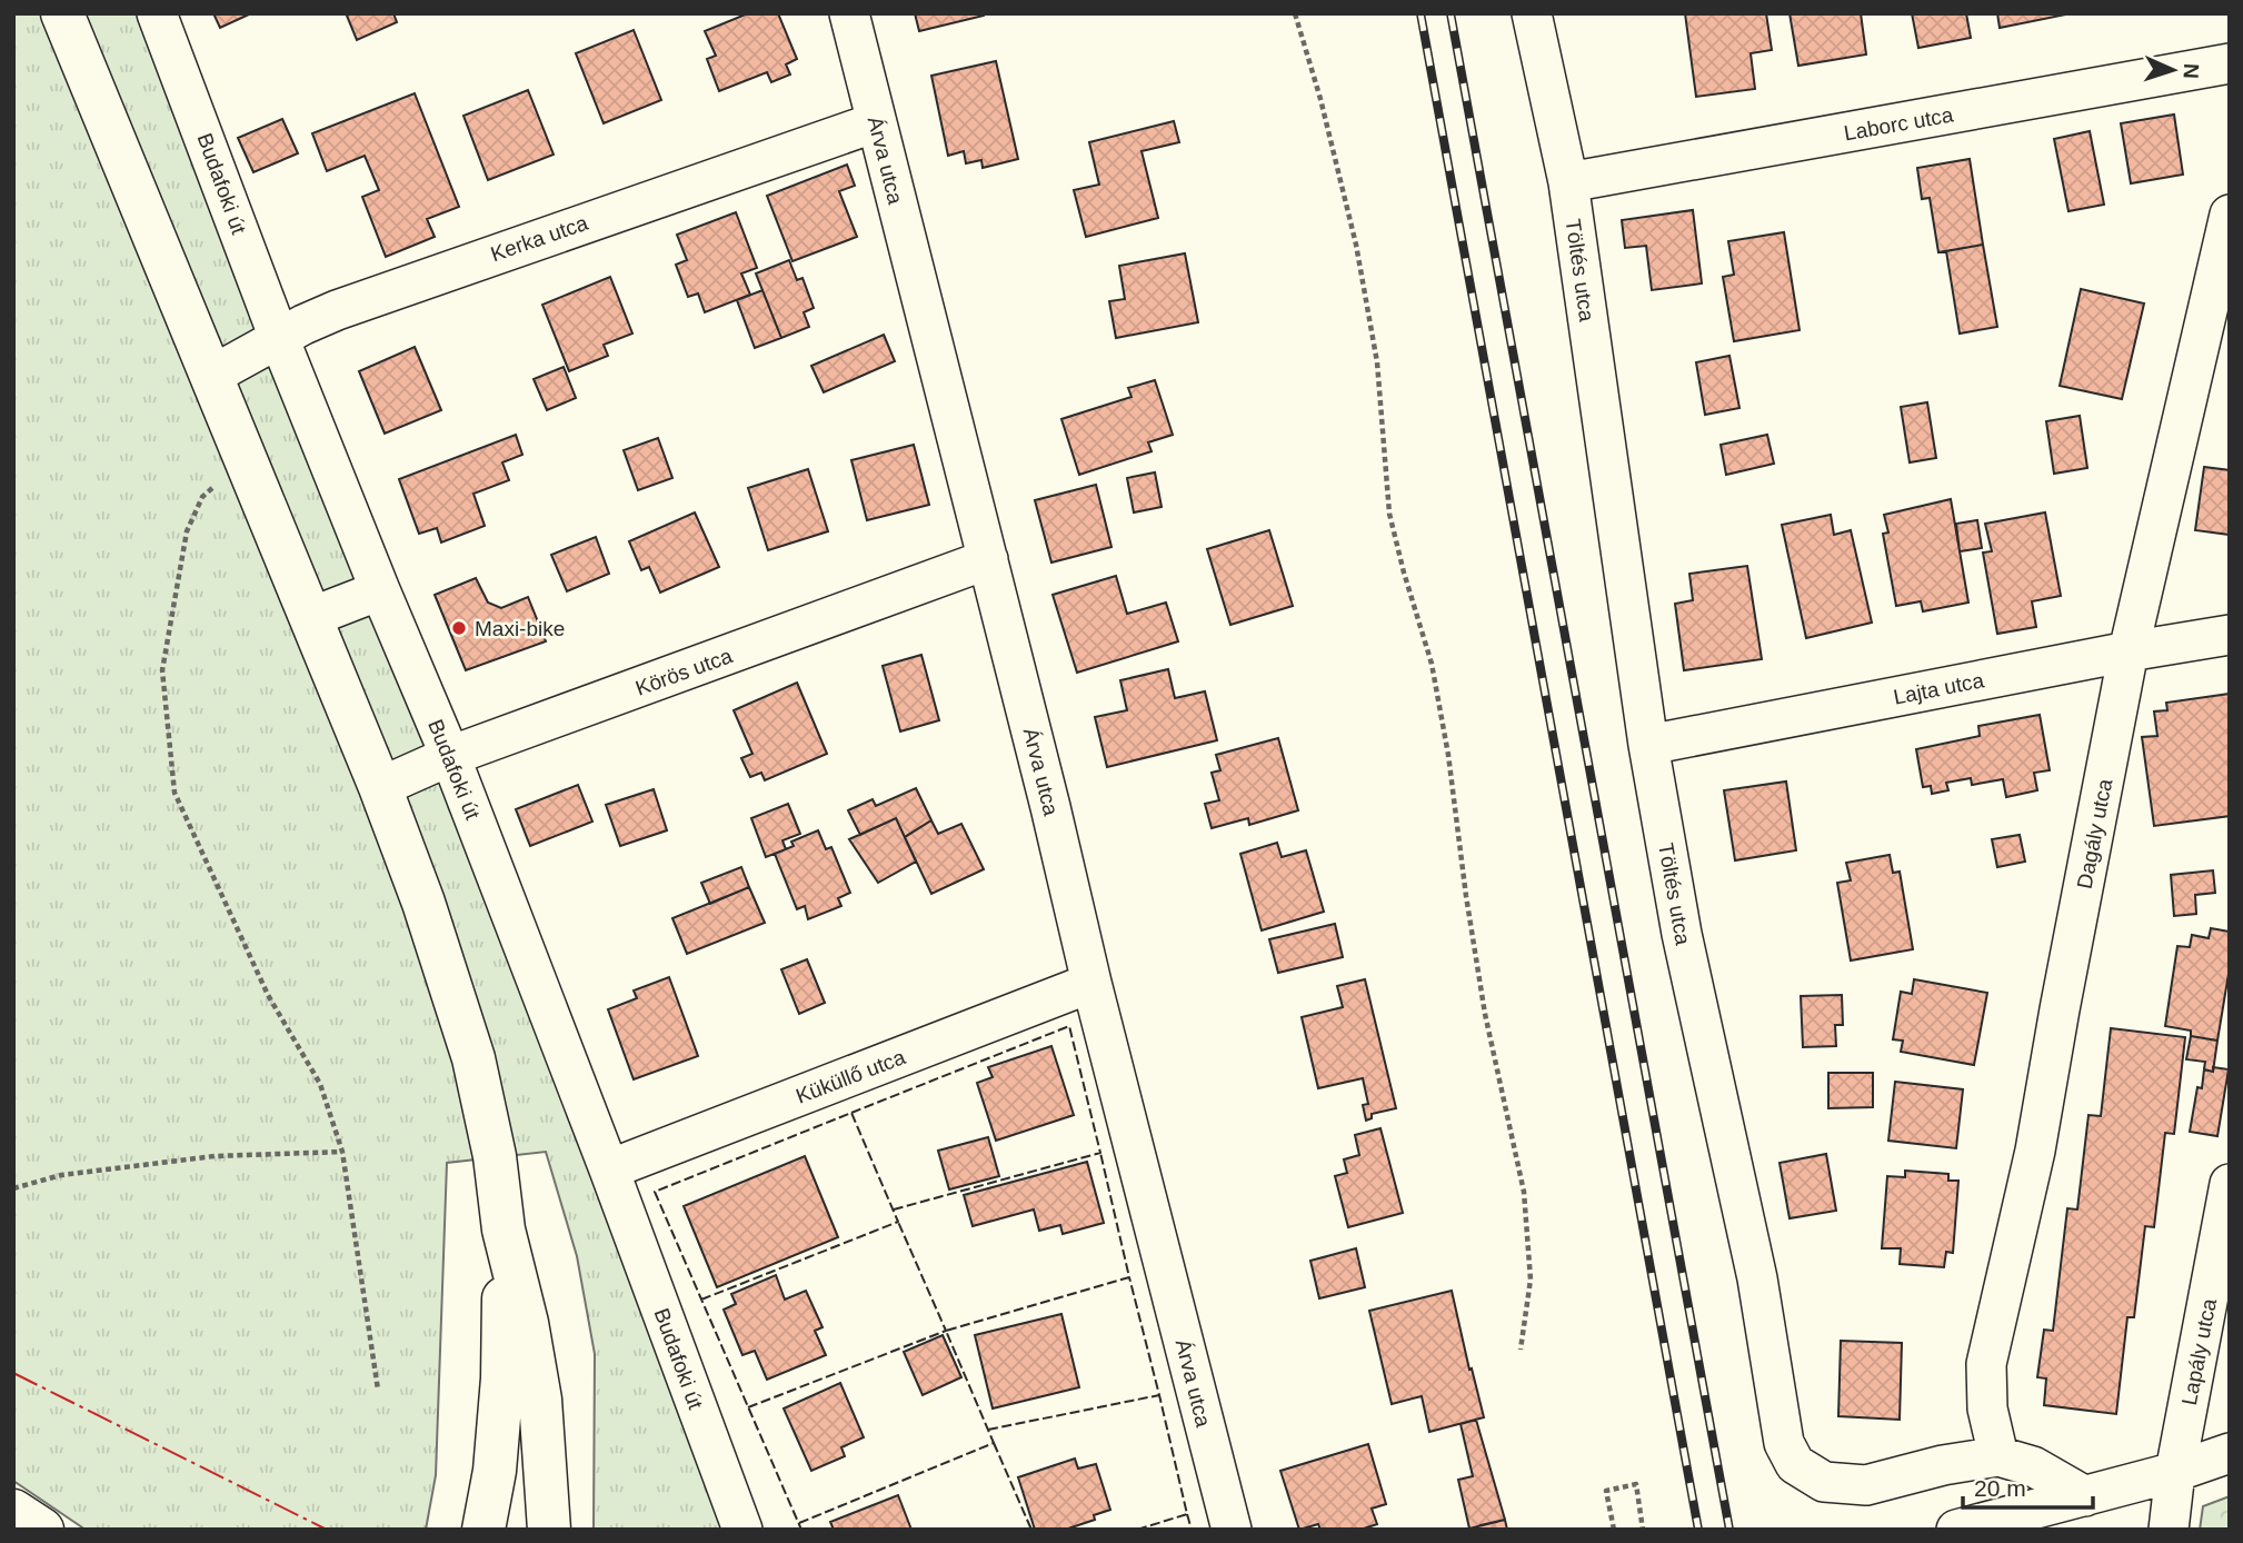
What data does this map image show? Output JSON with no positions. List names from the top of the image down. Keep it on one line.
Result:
{"streets":{"street":["Laborc utca","Árva utca","Budafoki út","Kerka utca","Töltés utca","Körös utca","Lajta utca","Dagály utca","Küküllő utca","Lapály utca"]},"crossings":[["Laborc utca","Töltés utca"],["Árva utca","Kerka utca"],["Árva utca","Körös utca"],["Árva utca","Küküllő utca"],["Budafoki út","Kerka utca"],["Budafoki út","Körös utca"],["Budafoki út","Küküllő utca"],["Töltés utca","Lajta utca"],["Töltés utca","Dagály utca"],["Lajta utca","Dagály utca"]],"places":["Maxi-bike"],"scale_bar":"20 m","north":"right"}
